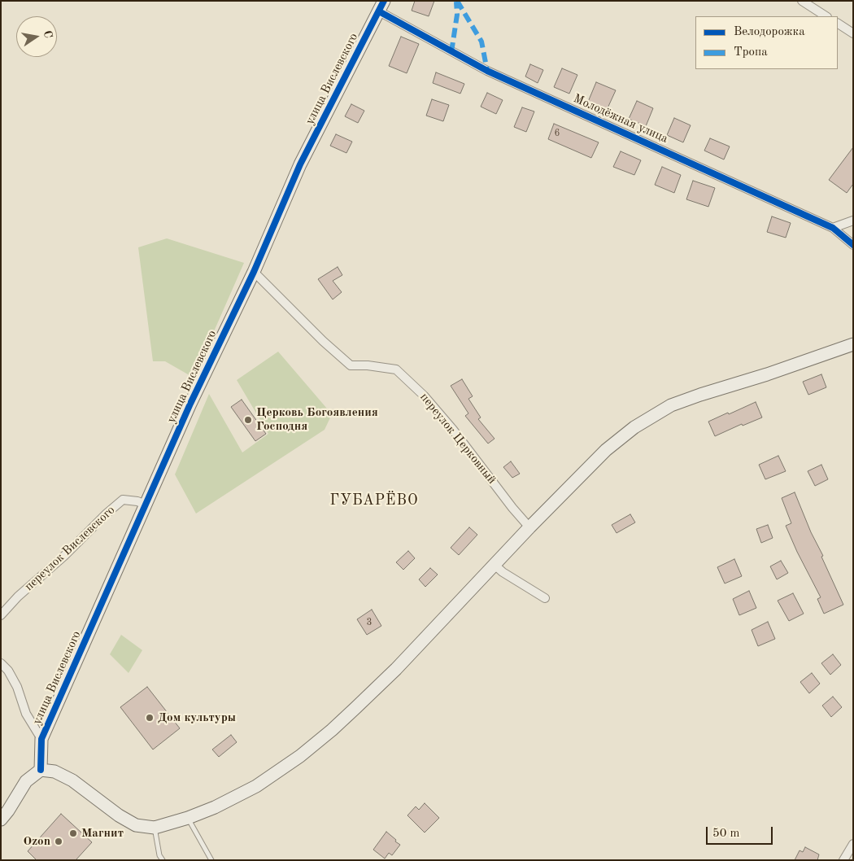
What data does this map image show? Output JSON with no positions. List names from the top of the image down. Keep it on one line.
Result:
{"streets":{"main road":["улица Вислевского"],"street":["Молодёжная улица","переулок Церковный","переулок Вислевского"]},"crossings":[["улица Вислевского","Молодёжная улица"],["улица Вислевского","переулок Церковный"],["улица Вислевского","переулок Вислевского"]],"districts":["ГУБАРЁВО"],"places":["Церковь Богоявления Господня","Дом культуры","Магнит","Ozon"],"house_numbers":["6","3"],"legend":["Велодорожка","Тропа"],"scale_bar":"50 m","north":"right"}
